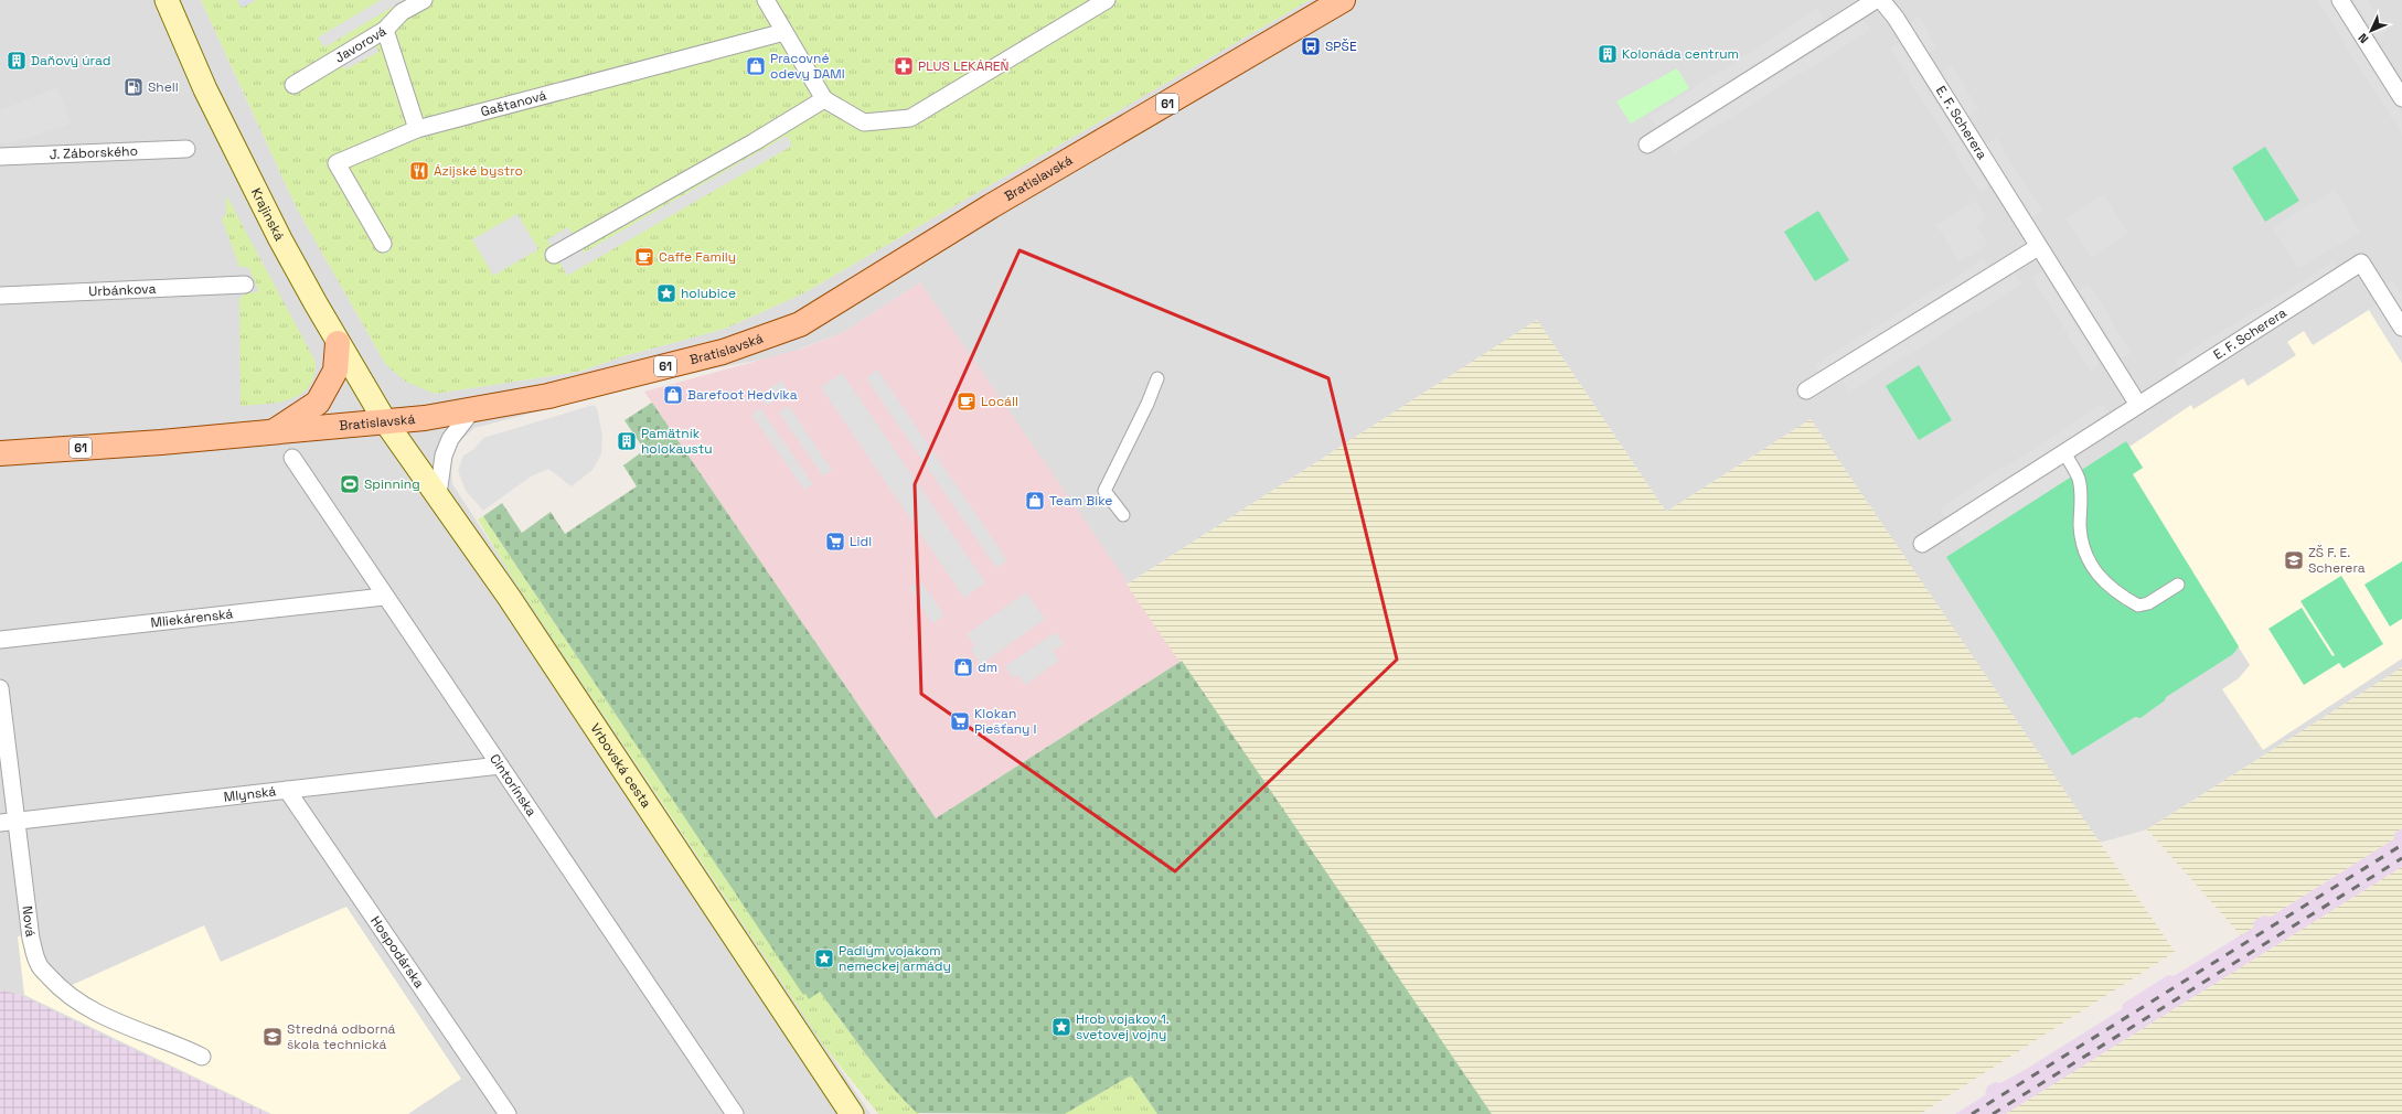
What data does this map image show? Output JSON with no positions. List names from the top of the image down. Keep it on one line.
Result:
{"streets":{"main road":["61","Bratislavská","Krajinská","Vrbovská cesta"],"street":["Javorová","Gaštanová","E. F. Scherera","J. Záborského","Urbánkova","Mliekárenská","Cintorínska","Mlynská","Nová","Hospodárska"]},"crossings":[["Bratislavská","Krajinská"],["Bratislavská","Vrbovská cesta"],["Krajinská","Vrbovská cesta"],["Mliekárenská","Cintorínska"],["Cintorínska","Mlynská"],["Mlynská","Nová"],["Mlynská","Hospodárska"]],"places":{"bus stop":["SPŠE"],"building":["Kolonáda centrum","Daňový úrad","Pamätník holokaustu"],"shop":["Pracovné odevy DAMI","Barefoot Hedvika","Team Bike","dm"],"pharmacy":["PLUS LEKÁREŇ"],"fuel station":["Shell"],"restaurant":["Ázijské bystro"],"cafe":["Caffe Family","Locáll"],"place":["holubice","Padlým vojakom nemeckej armády","Hrob vojakov 1. svetovej vojny"],"sports":["Spinning"],"supermarket":["Lidl","Klokan Piešťany I"],"school or university":["ZŠ F. E. Scherera","Stredná odborná škola technická"]},"north":"bottom left"}
